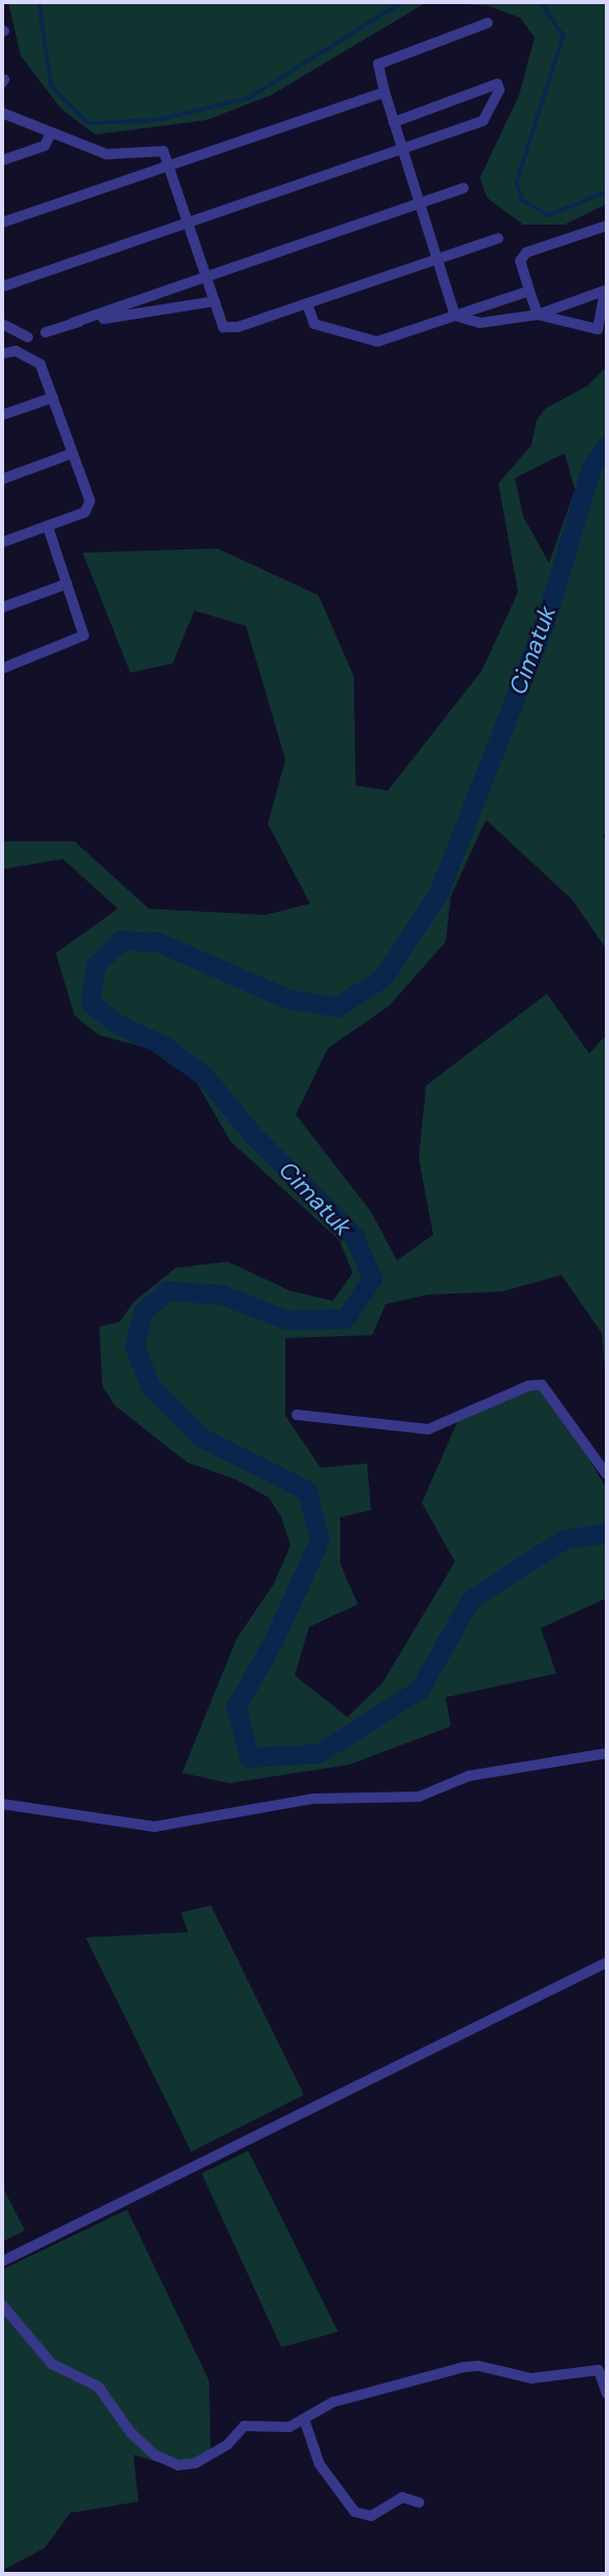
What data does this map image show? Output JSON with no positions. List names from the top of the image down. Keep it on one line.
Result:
{"water":["Cimatuk"]}
